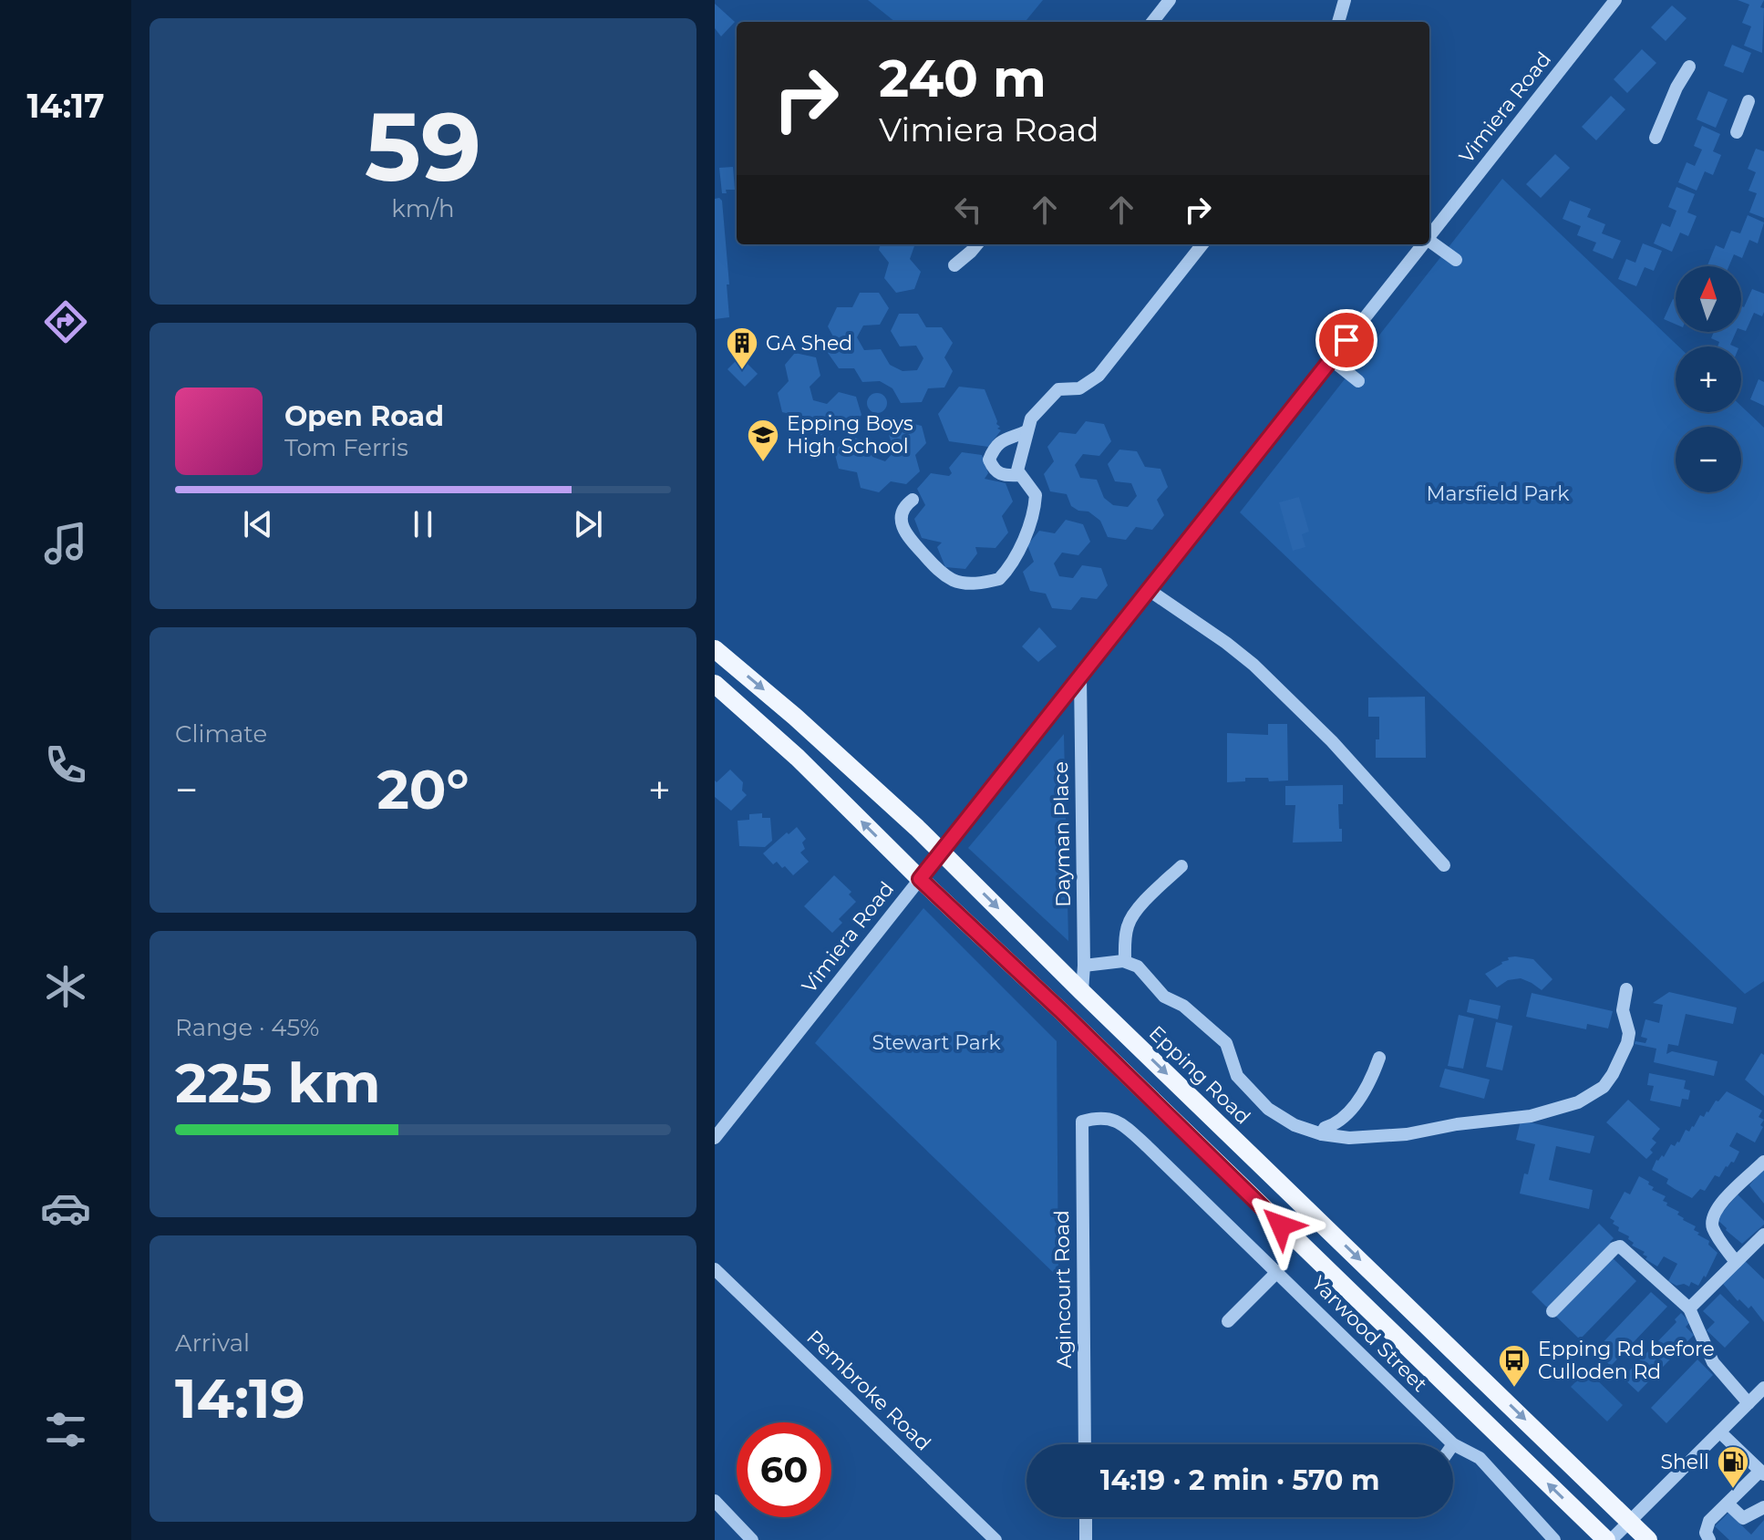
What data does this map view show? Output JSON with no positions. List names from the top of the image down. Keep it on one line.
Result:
{"streets":{"main road":["Epping Road"],"street":["Vimiera Road","Dayman Place","Agincourt Road","Yarwood Street","Pembroke Road"]},"crossings":[["Vimiera Road","Dayman Place"],["Vimiera Road","Epping Road"],["Dayman Place","Epping Road"],["Agincourt Road","Yarwood Street"]],"parks":["Marsfield Park","Stewart Park"],"places":{"building":["GA Shed"],"school or university":["Epping Boys High School"],"bus stop":["Epping Rd before Culloden Rd"],"fuel station":["Shell"]},"north":"top","page":{"tabs":"14:17","tile":[["59","km/h"],"Climate",["Range · 45%","225 km"],["Arrival","14:19"]],"turn":["240 m","Vimiera Road"],"map_buttons":["+","−"],"song":["Open Road","Tom Ferris"],"heat":["−","20°","+"],"limit":"60","trip":"14:19 · 2 min · 570 m"}}
